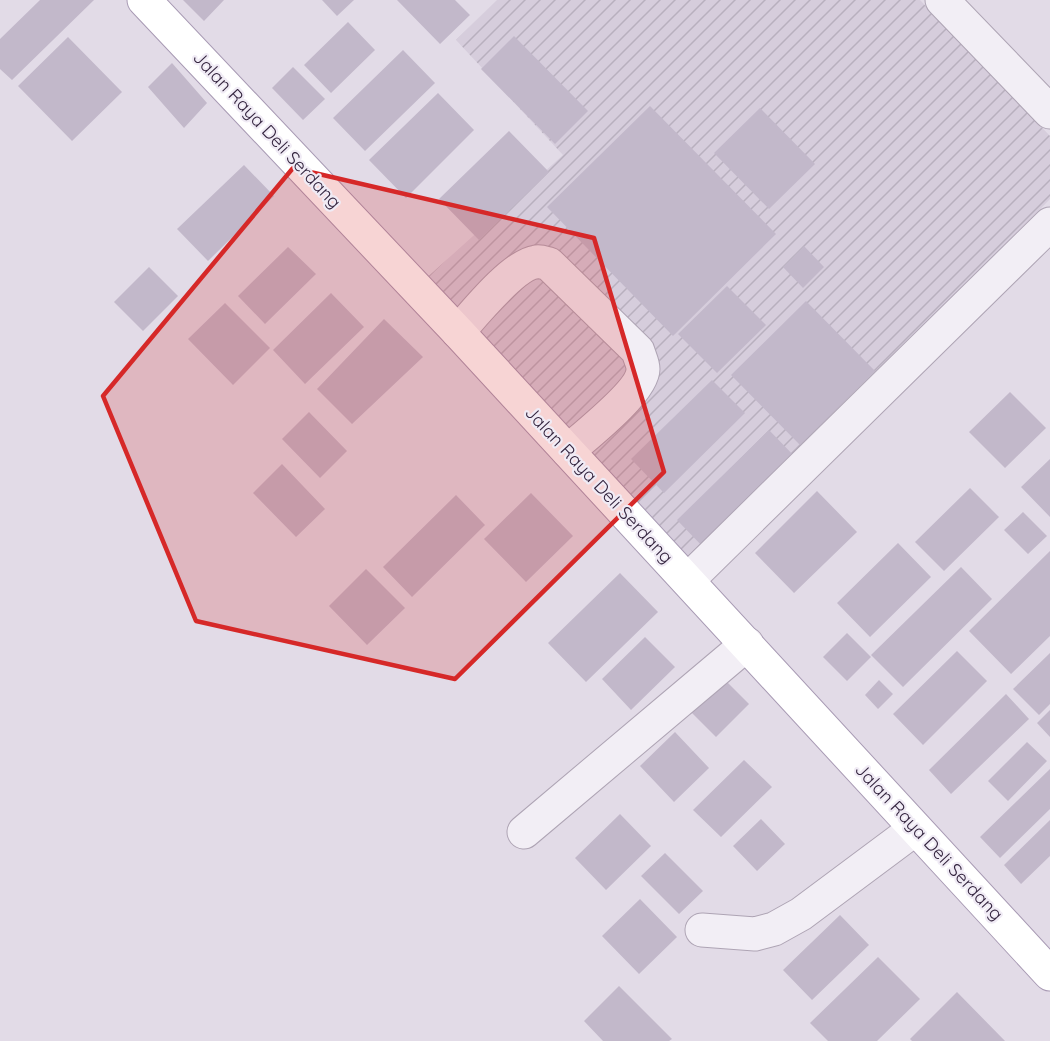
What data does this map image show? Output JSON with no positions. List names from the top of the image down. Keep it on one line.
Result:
{"streets":{"main road":["Jalan Raya Deli Serdang"]}}
